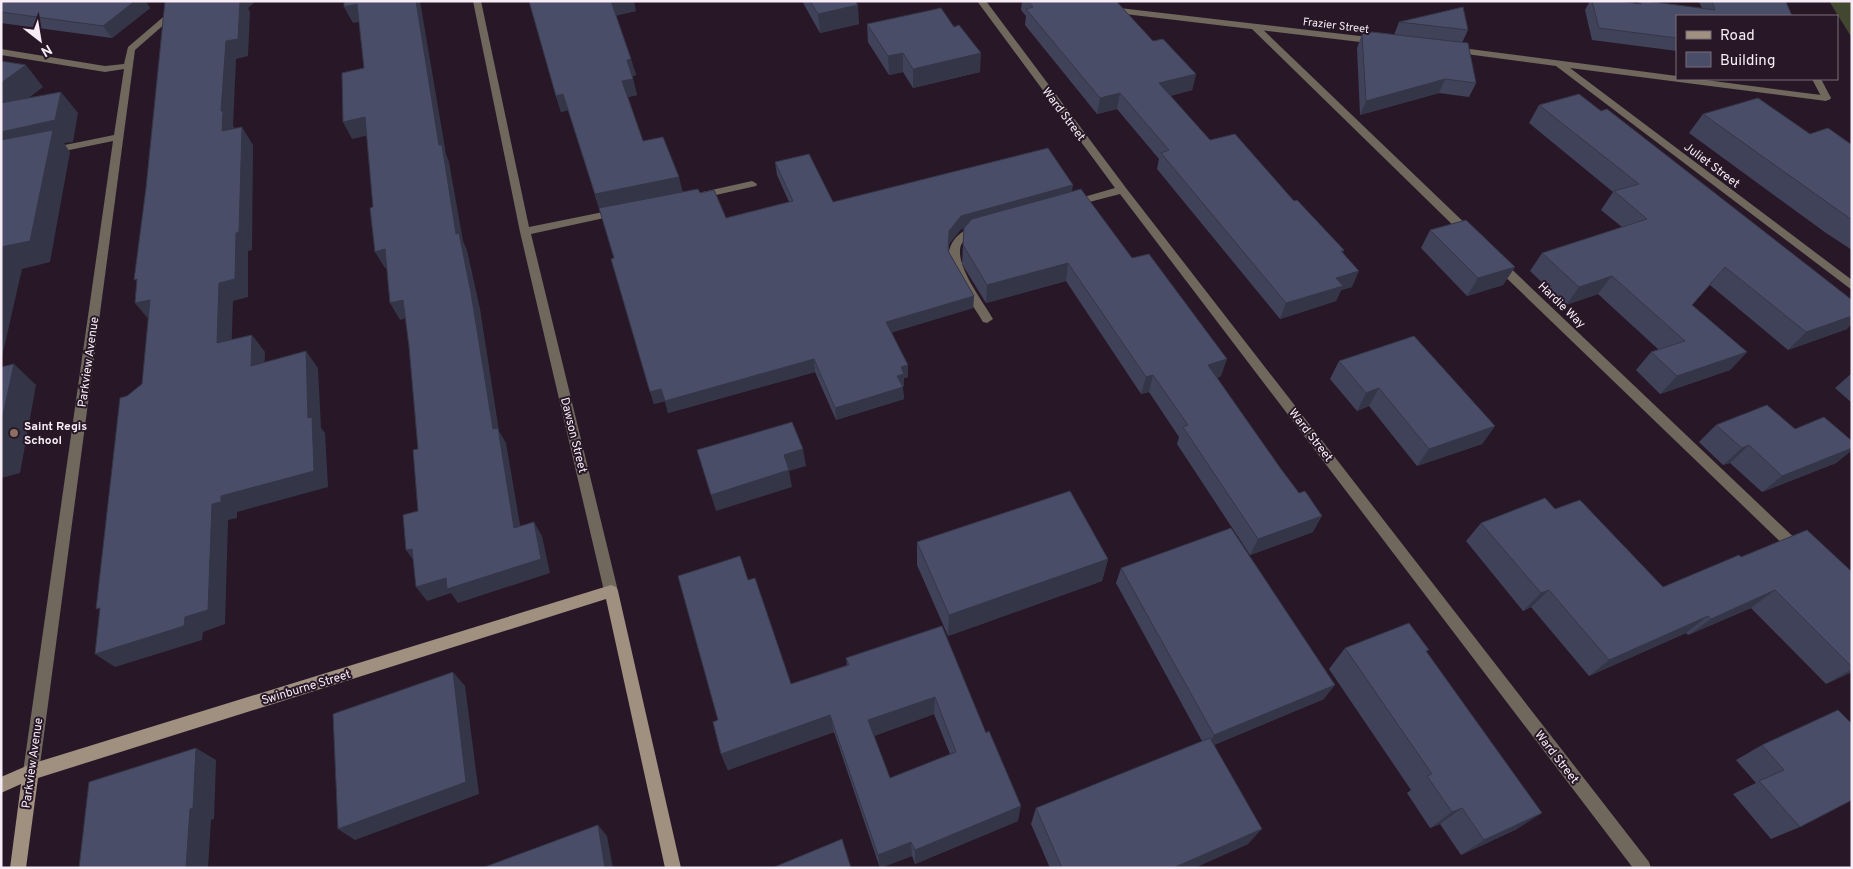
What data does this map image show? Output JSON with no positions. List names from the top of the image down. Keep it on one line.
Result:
{"streets":{"street":["Frazier Street","Ward Street","Juliet Street","Hardie Way","Parkview Avenue","Dawson Street","Swinburne Street"]},"crossings":[["Parkview Avenue","Swinburne Street"],["Dawson Street","Swinburne Street"]],"places":["Saint Regis School"],"legend":["Road","Building"],"north":"bottom right"}
